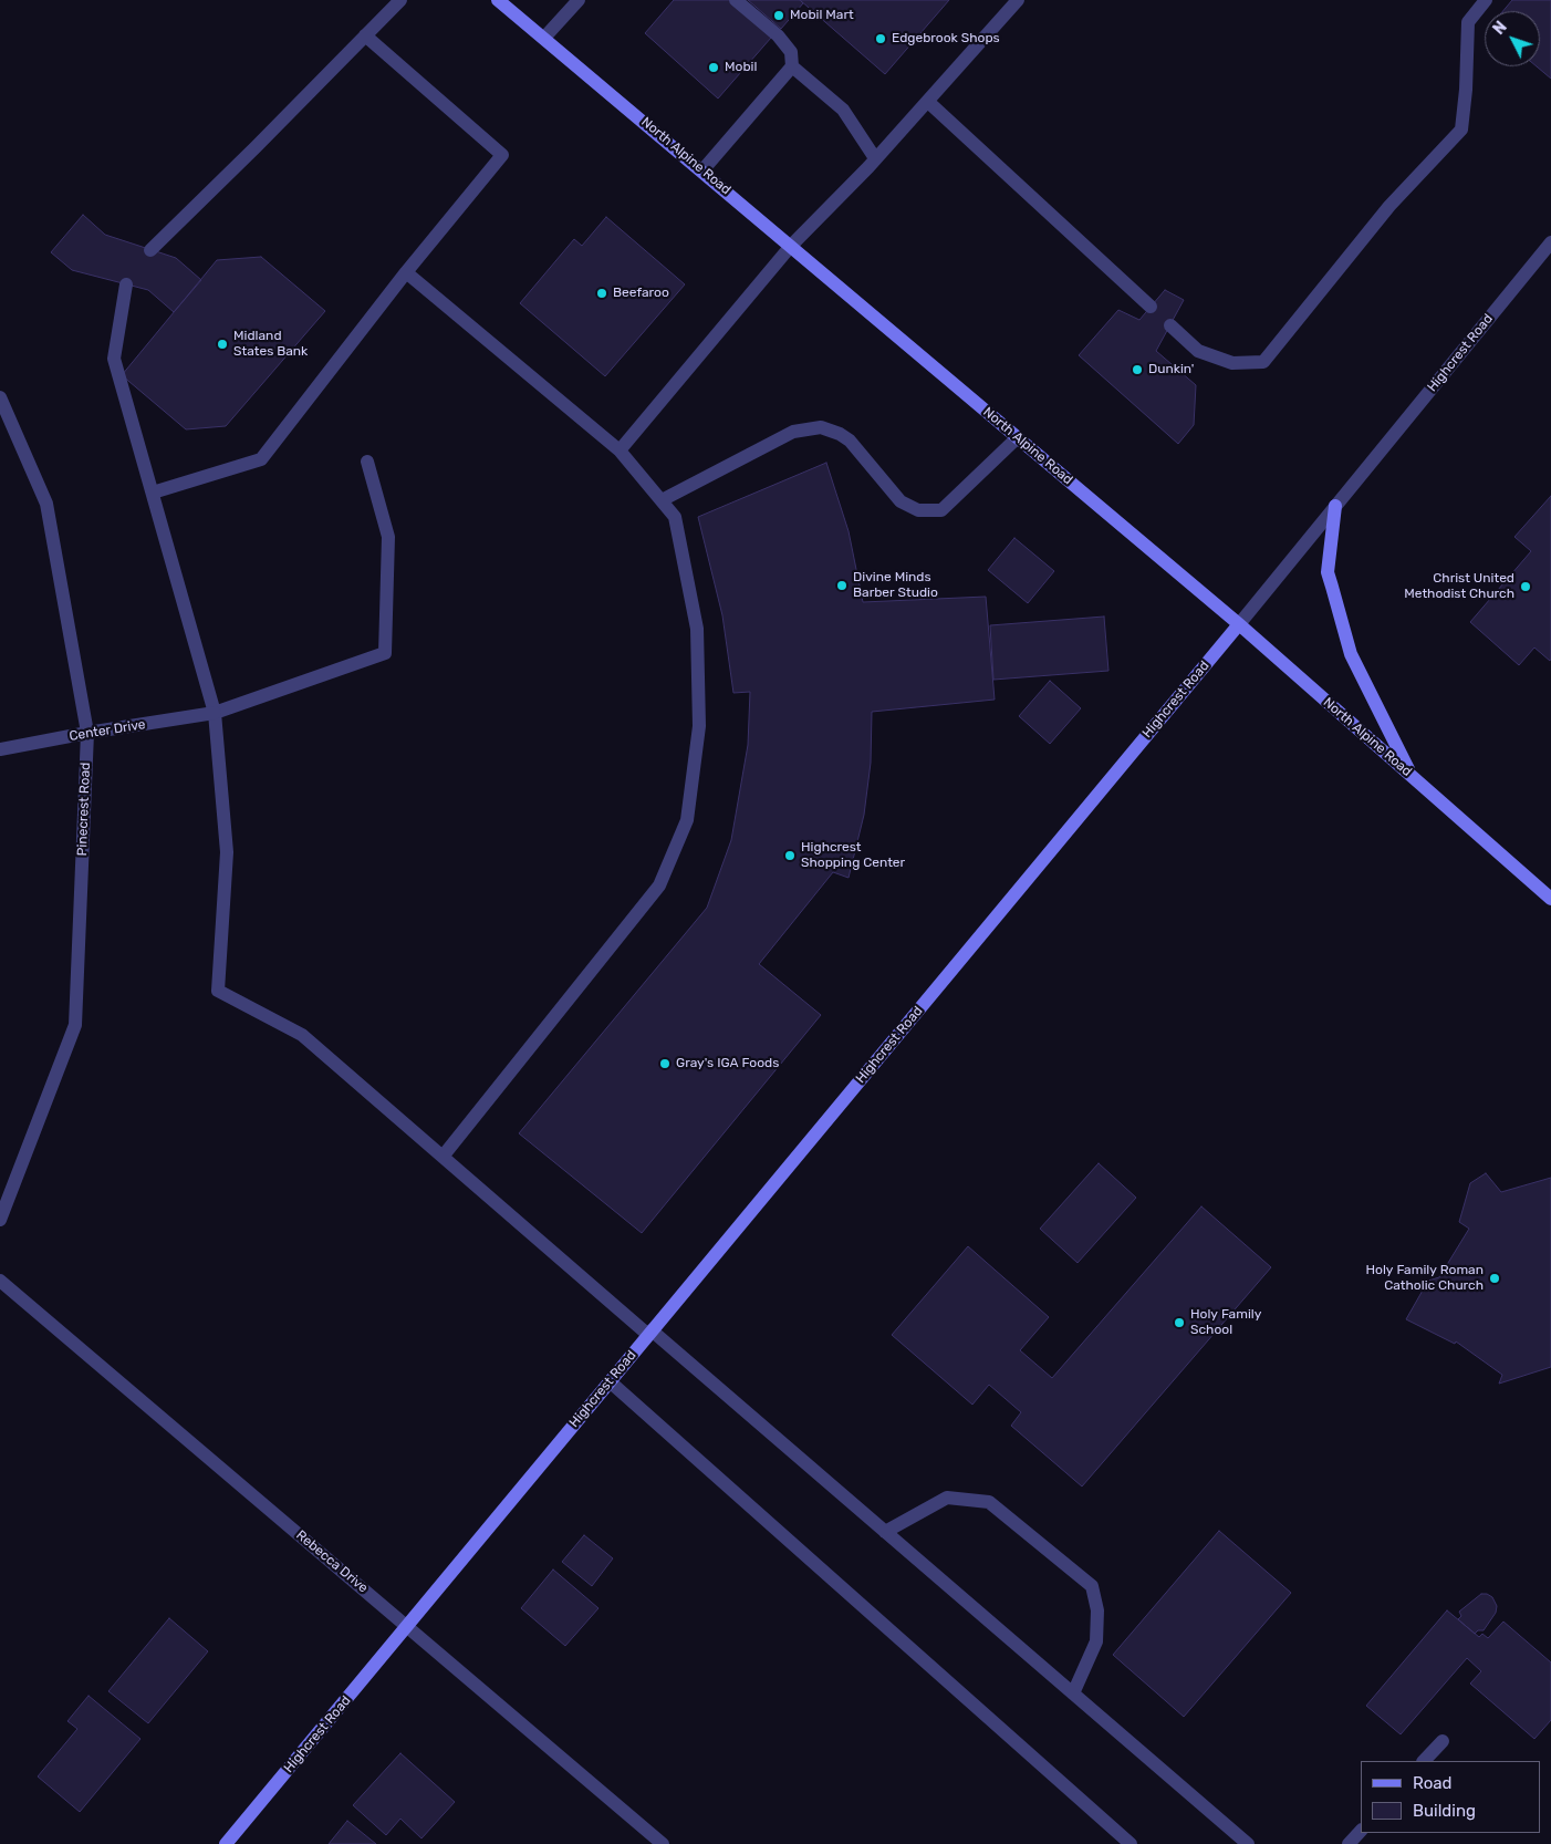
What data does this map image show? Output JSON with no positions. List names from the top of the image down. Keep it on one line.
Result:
{"streets":{"main road":["North Alpine Road","Highcrest Road"],"street":["Center Drive","Pinecrest Road","Rebecca Drive"]},"crossings":[["North Alpine Road","Highcrest Road"],["Highcrest Road","Rebecca Drive"],["Center Drive","Pinecrest Road"]],"places":["Mobil Mart","Edgebrook Shops","Mobil","Beefaroo","Midland States Bank","Dunkin'","Divine Minds Barber Studio","Christ United Methodist Church","Highcrest Shopping Center","Gray's IGA Foods","Holy Family Roman Catholic Church","Holy Family School"],"legend":["Road","Building"],"north":"top left"}
